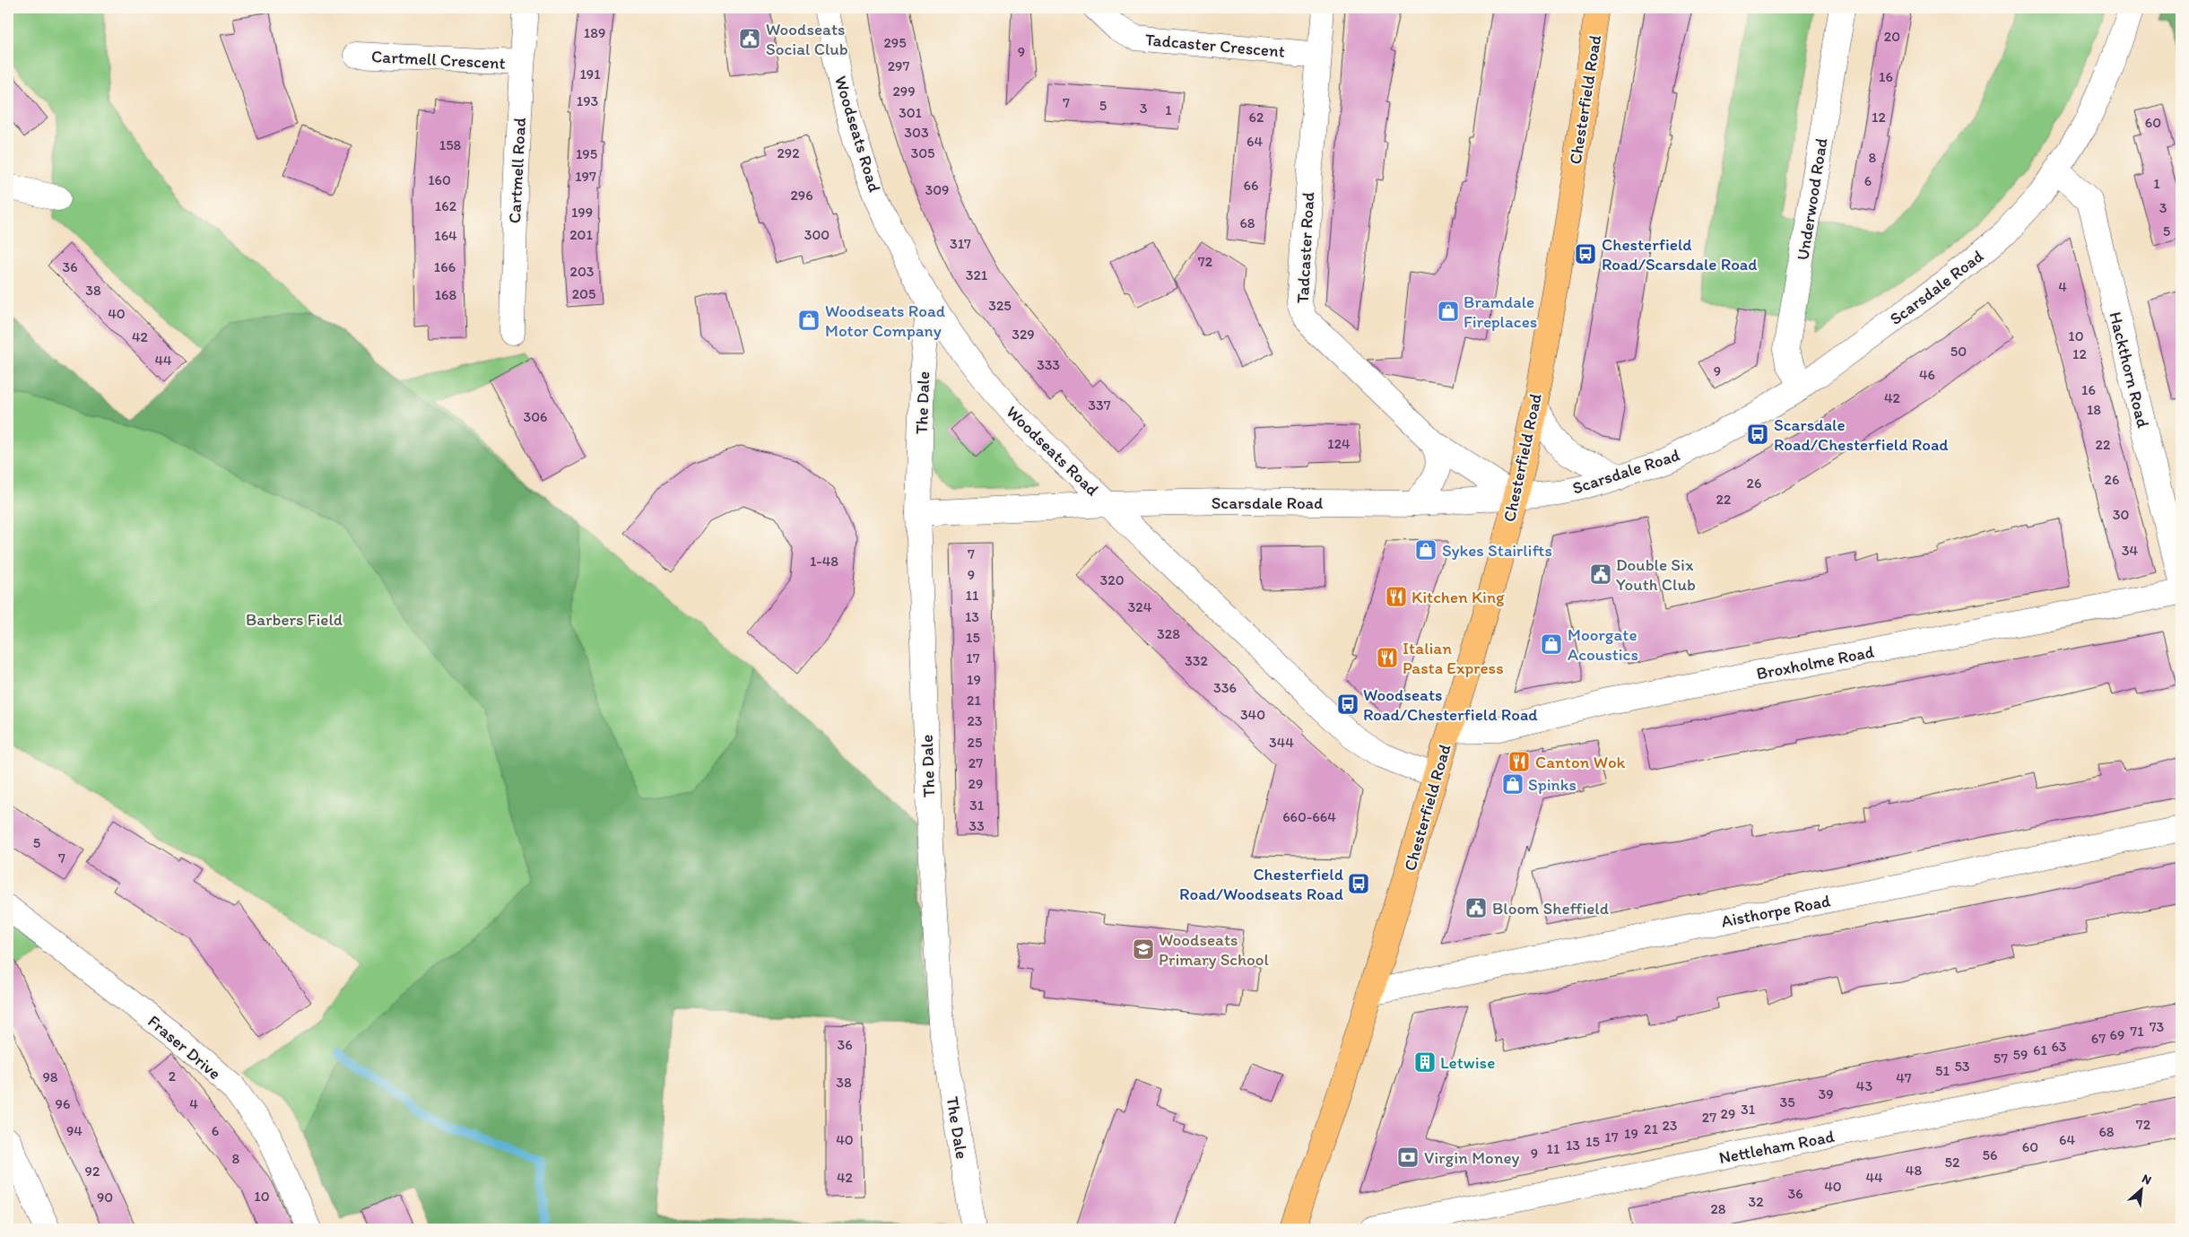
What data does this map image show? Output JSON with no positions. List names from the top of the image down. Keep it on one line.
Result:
{"streets":{"highway":["Chesterfield Road"],"street":["Tadcaster Crescent","Cartmell Crescent","Woodseats Road","Cartmell Road","Underwood Road","Tadcaster Road","Scarsdale Road","Hackthorn Road","The Dale","Broxholme Road","Aisthorpe Road","Fraser Drive","Nettleham Road"]},"crossings":[["Tadcaster Crescent","Tadcaster Road"],["Cartmell Crescent","Cartmell Road"],["Chesterfield Road","Woodseats Road"],["Chesterfield Road","Tadcaster Road"],["Chesterfield Road","Scarsdale Road"],["Chesterfield Road","Broxholme Road"],["Chesterfield Road","Aisthorpe Road"],["Woodseats Road","Scarsdale Road"],["Woodseats Road","The Dale"],["Underwood Road","Scarsdale Road"],["Tadcaster Road","Scarsdale Road"],["Scarsdale Road","Hackthorn Road"],["Scarsdale Road","The Dale"]],"parks":["Barbers Field"],"places":{"public building":["Woodseats Social Club","Double Six Youth Club","Bloom Sheffield"],"bus stop":["Chesterfield Road/Scarsdale Road","Scarsdale Road/Chesterfield Road","Woodseats Road/Chesterfield Road","Chesterfield Road/Woodseats Road"],"shop":["Bramdale Fireplaces","Woodseats Road Motor Company","Sykes Stairlifts","Moorgate Acoustics","Spinks"],"restaurant":["Kitchen King","Italian Pasta Express","Canton Wok"],"school or university":["Woodseats Primary School"],"building":["Letwise"],"bank":["Virgin Money"]},"house_numbers":["189","20","295","9","297","191","16","299","193","7","5","3","1","301","62","12","60","303","64","158","292","305","195","8","197","160","6","1","66","309","296","162","3","199","68","5","201","300","164","317","72","36","166","203","321","4","38","205","168","325","40","329","10","42","50","12","44","333","9","46","16","42","337","18","306","124","22","26","26","22","30","34","7","1-48","9","320","11","324","13","328","15","17","332","19","336","21","340","23","25","344","27","29","31","660-664","33","5","7","73","71","69","67","36","63","61","59","57","53","51","2","98","47","38","43","39","35","96","4","31","29","27","72","23","21","94","6","68","19","17","40","64","15","13","60","11","9","56","8","52","48","92","42","44","40","36","10","90","32","28"],"north":"top right"}
